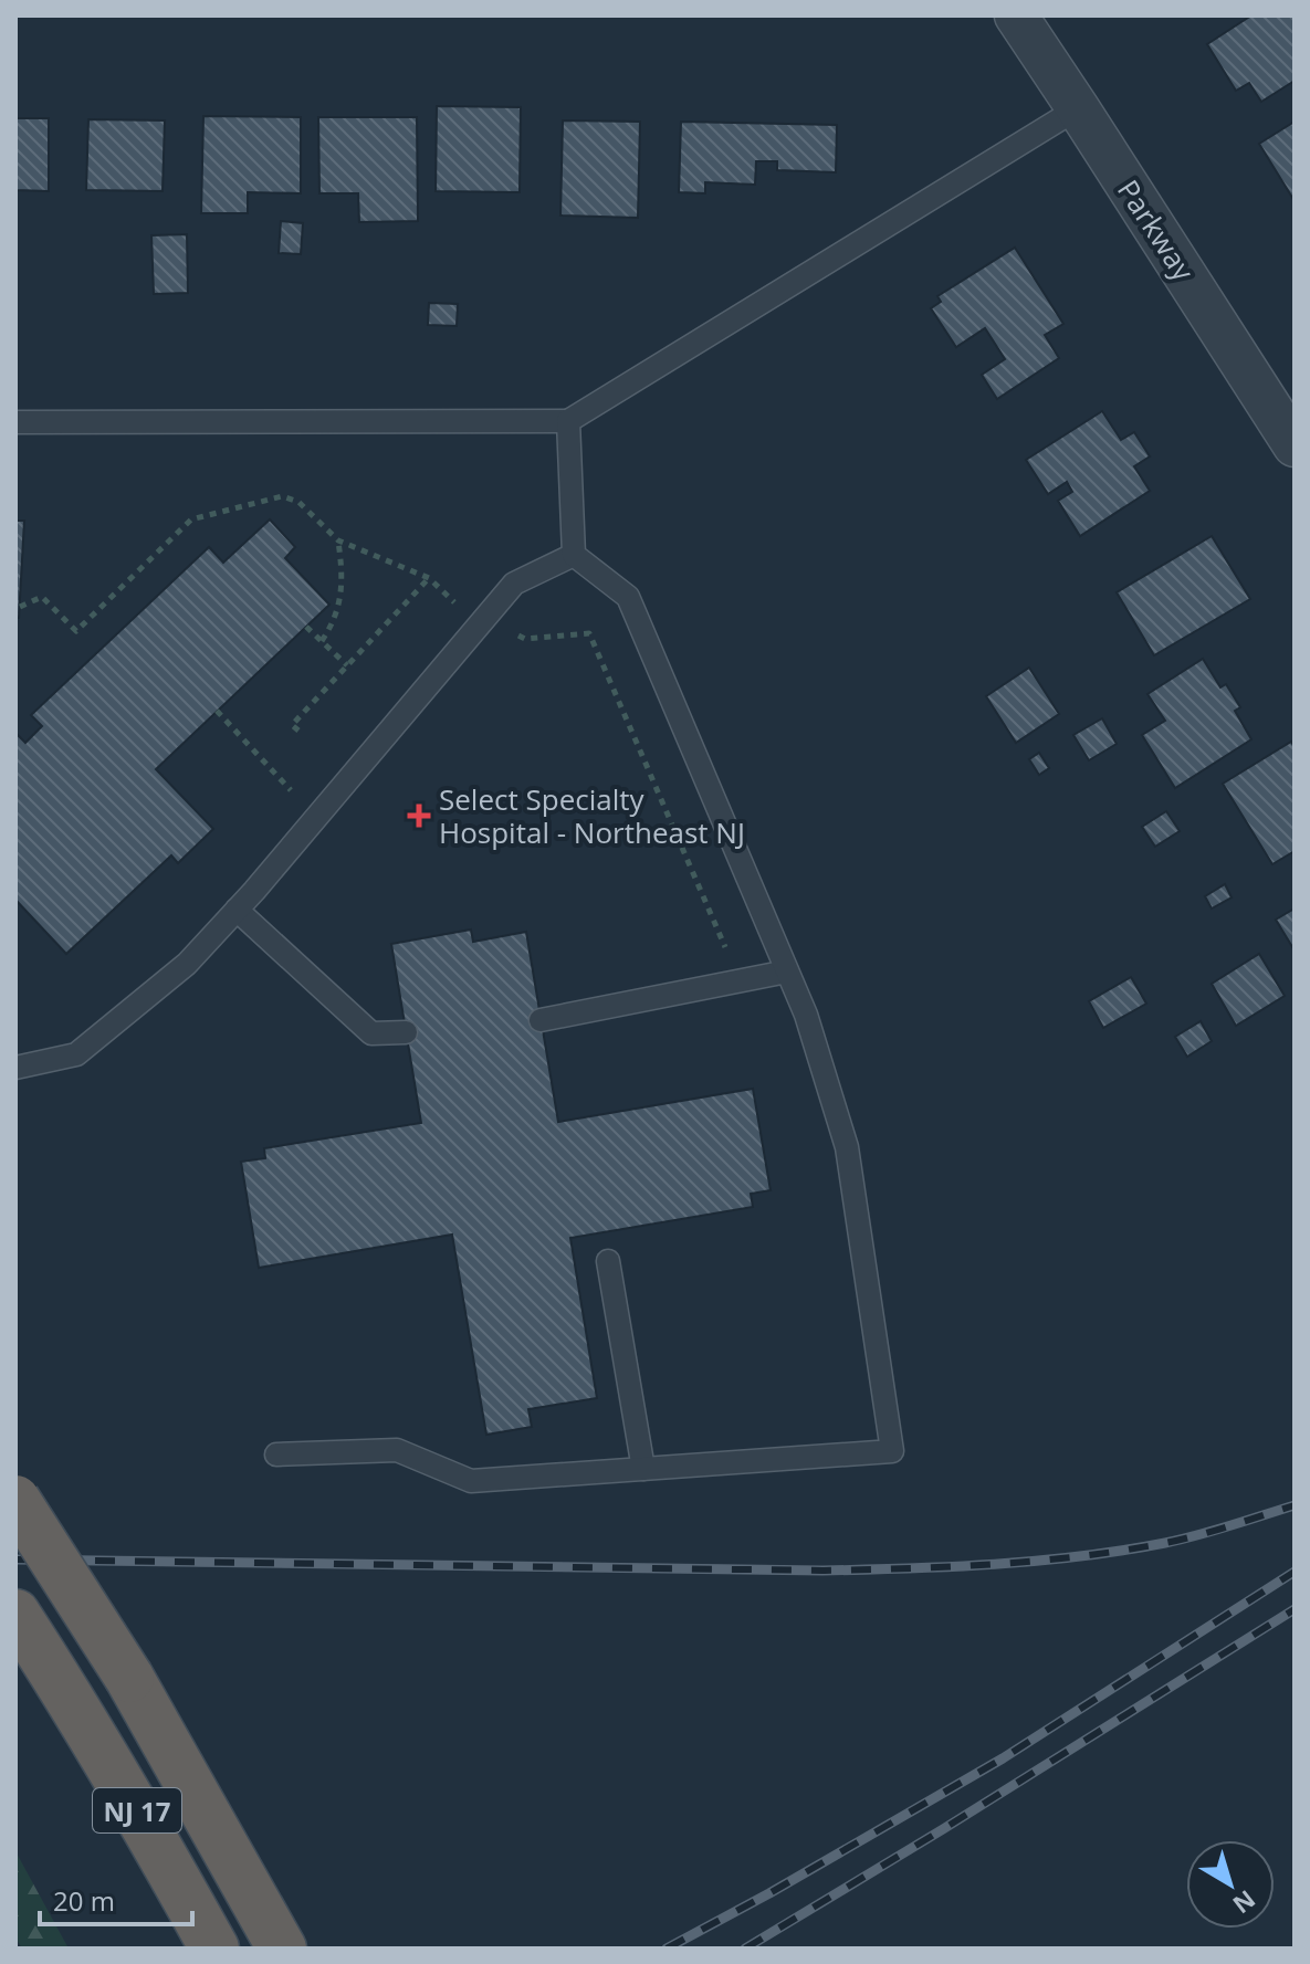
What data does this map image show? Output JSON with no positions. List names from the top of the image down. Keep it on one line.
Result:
{"streets":{"highway":["NJ 17"],"street":["Parkway"]},"places":{"health":["Select Specialty Hospital - Northeast NJ"]},"scale_bar":"20 m","north":"bottom right"}
